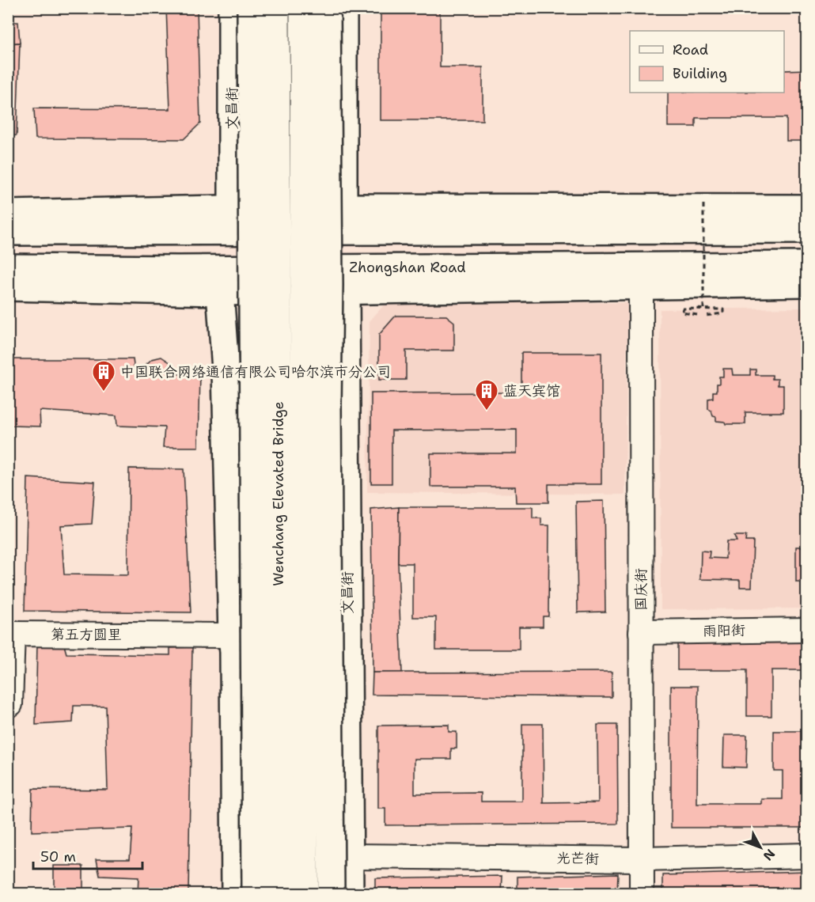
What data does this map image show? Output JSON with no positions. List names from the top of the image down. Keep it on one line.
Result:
{"streets":{"main road":["文昌街","Zhongshan Road","Wenchang Elevated Bridge"],"street":["国庆街","雨阳街","第五方圆里","光芒街"]},"crossings":[["文昌街","光芒街"],["国庆街","雨阳街"],["国庆街","光芒街"]],"places":{"building":["中国联合网络通信有限公司哈尔滨市分公司","蓝天宾馆"]},"legend":["Road","Building"],"scale_bar":"50 m","north":"bottom right"}
